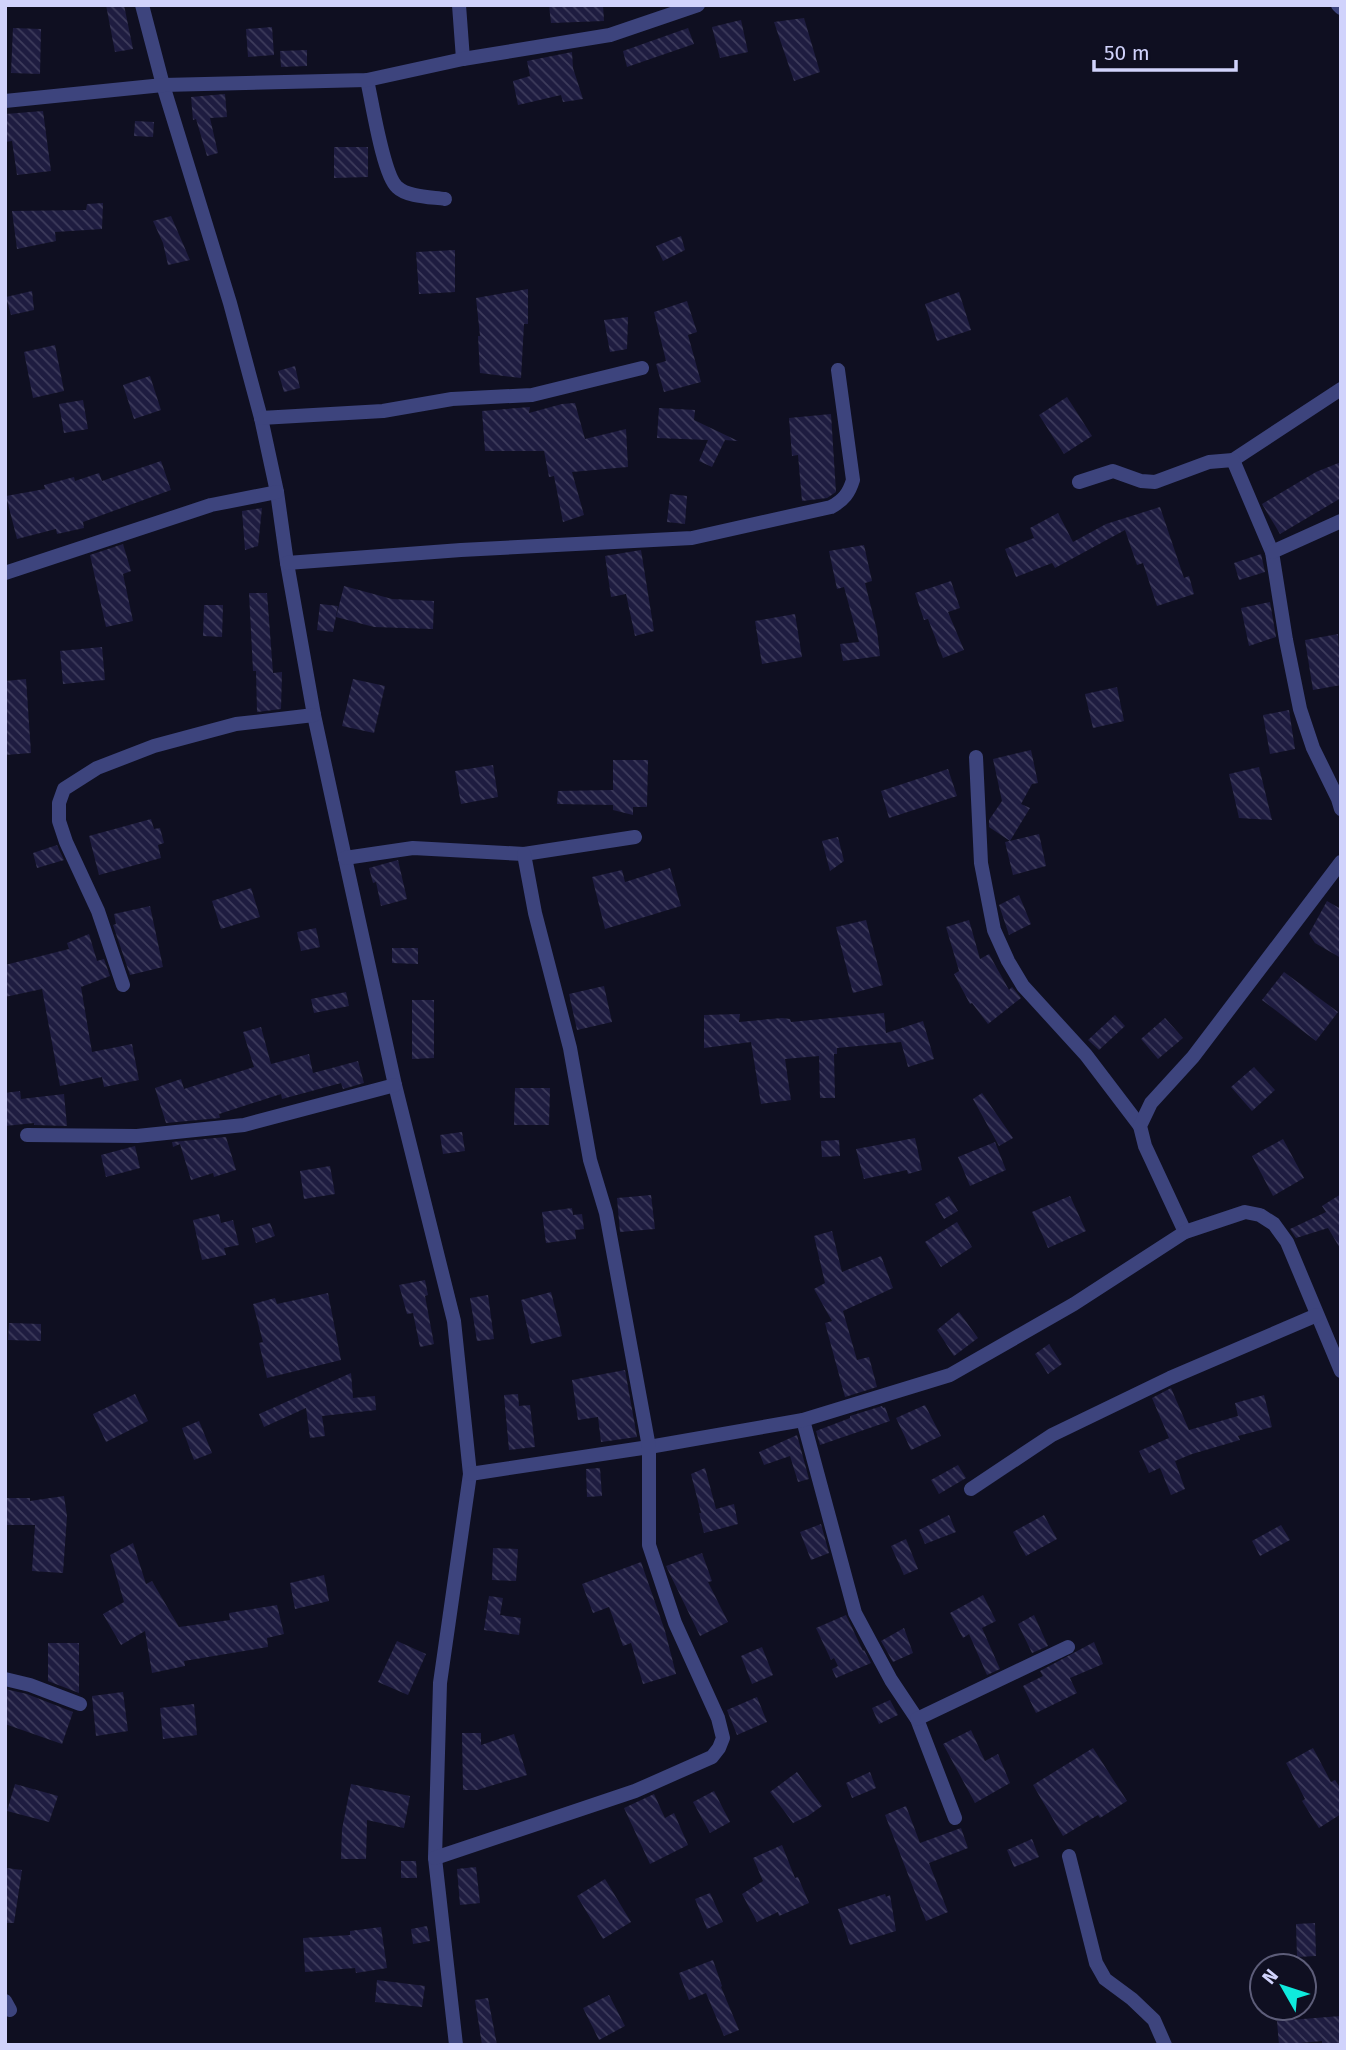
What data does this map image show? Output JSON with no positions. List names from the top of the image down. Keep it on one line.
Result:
{"scale_bar":"50 m","north":"top left"}
